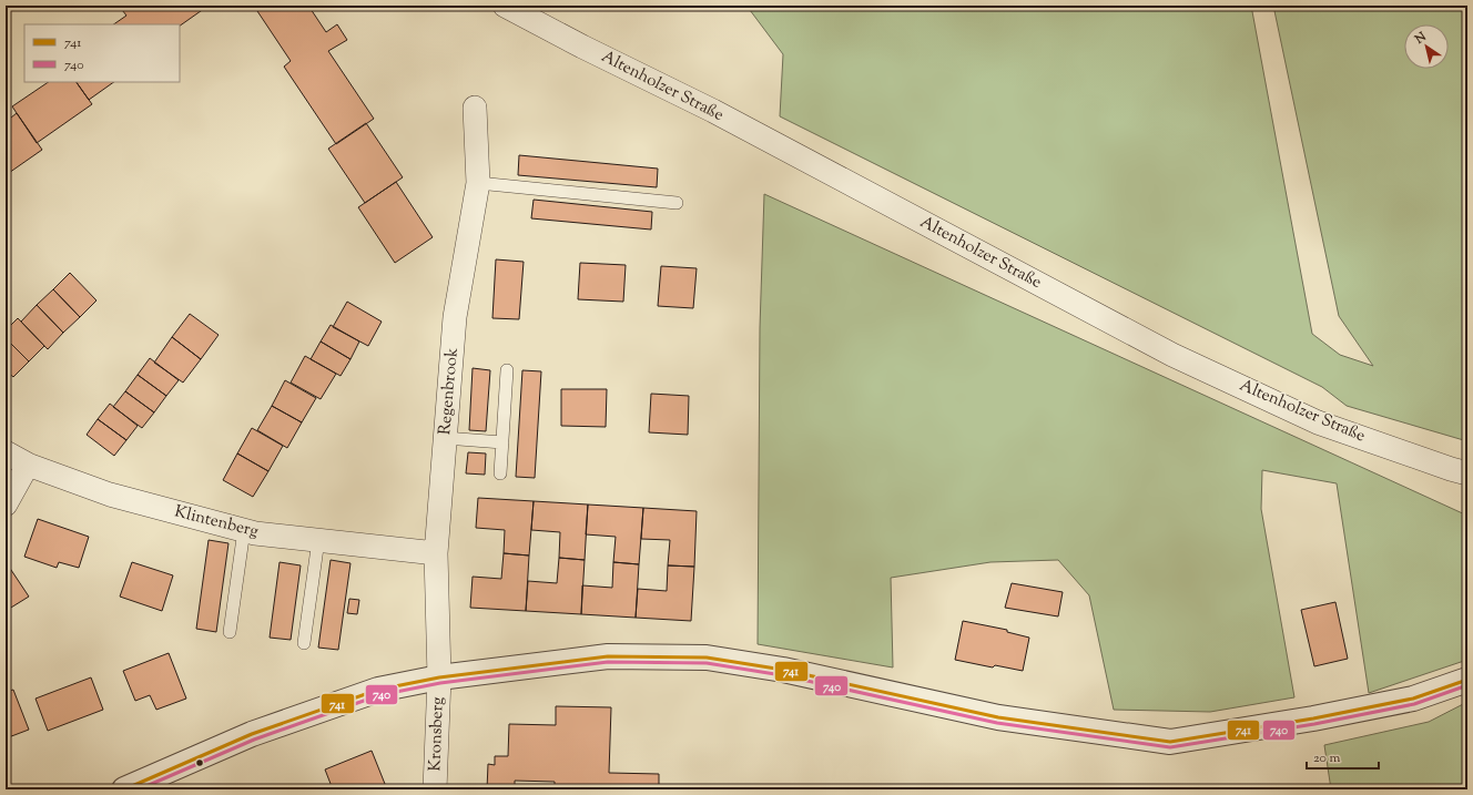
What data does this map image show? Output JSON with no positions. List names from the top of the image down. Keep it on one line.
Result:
{"streets":{"street":["Altenholzer Straße","Regenbrook","Klintenberg","Kronsberg"]},"crossings":[["Regenbrook","Klintenberg"],["Regenbrook","Kronsberg"]],"lines":["transit line 741","transit line 740"],"legend":["741","740"],"scale_bar":"20 m","north":"top left"}
